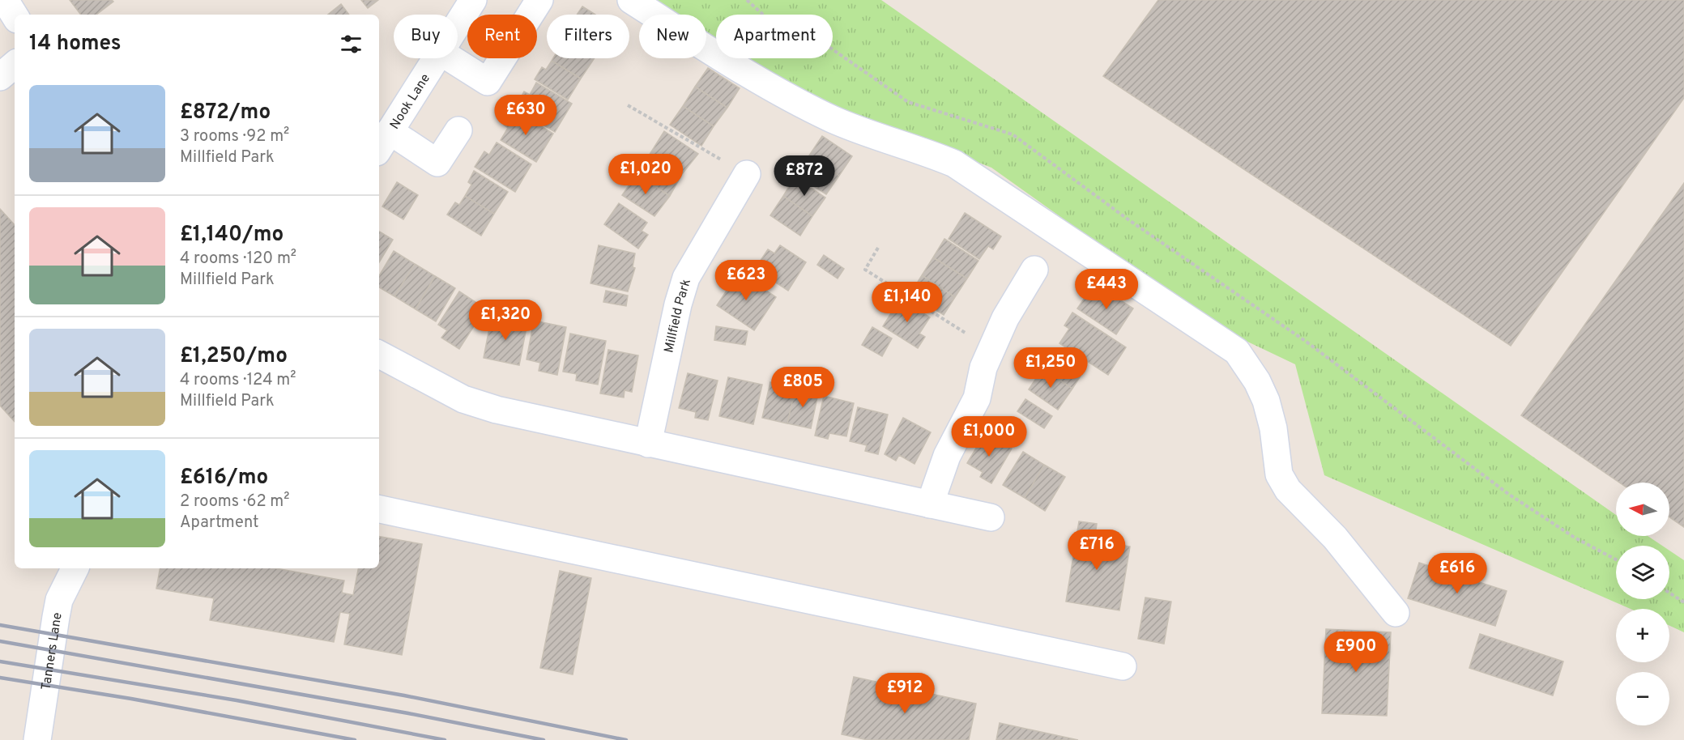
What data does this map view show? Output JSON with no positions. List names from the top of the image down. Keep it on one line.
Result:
{"streets":{"street":["Nook Lane","Millfield Park","Tanners Lane"]},"north":"left","page":{"chip":["Buy","Rent","Filters","New","Apartment"],"heading":"14 homes","list":[{"name":"£872/mo","note":"3 rooms · 92 m² · Millfield Park"},{"name":"£1,140/mo","note":"4 rooms · 120 m² · Millfield Park"},{"name":"£1,250/mo","note":"4 rooms · 124 m² · Millfield Park"},{"name":"£616/mo","note":"2 rooms · 62 m² · Apartment"}],"price":["£630","£1,020","£872","£623","£443","£1,140","£1,320","£1,250","£805","£1,000","£716","£616","£900","£912"],"map_buttons":["+","−"]}}
